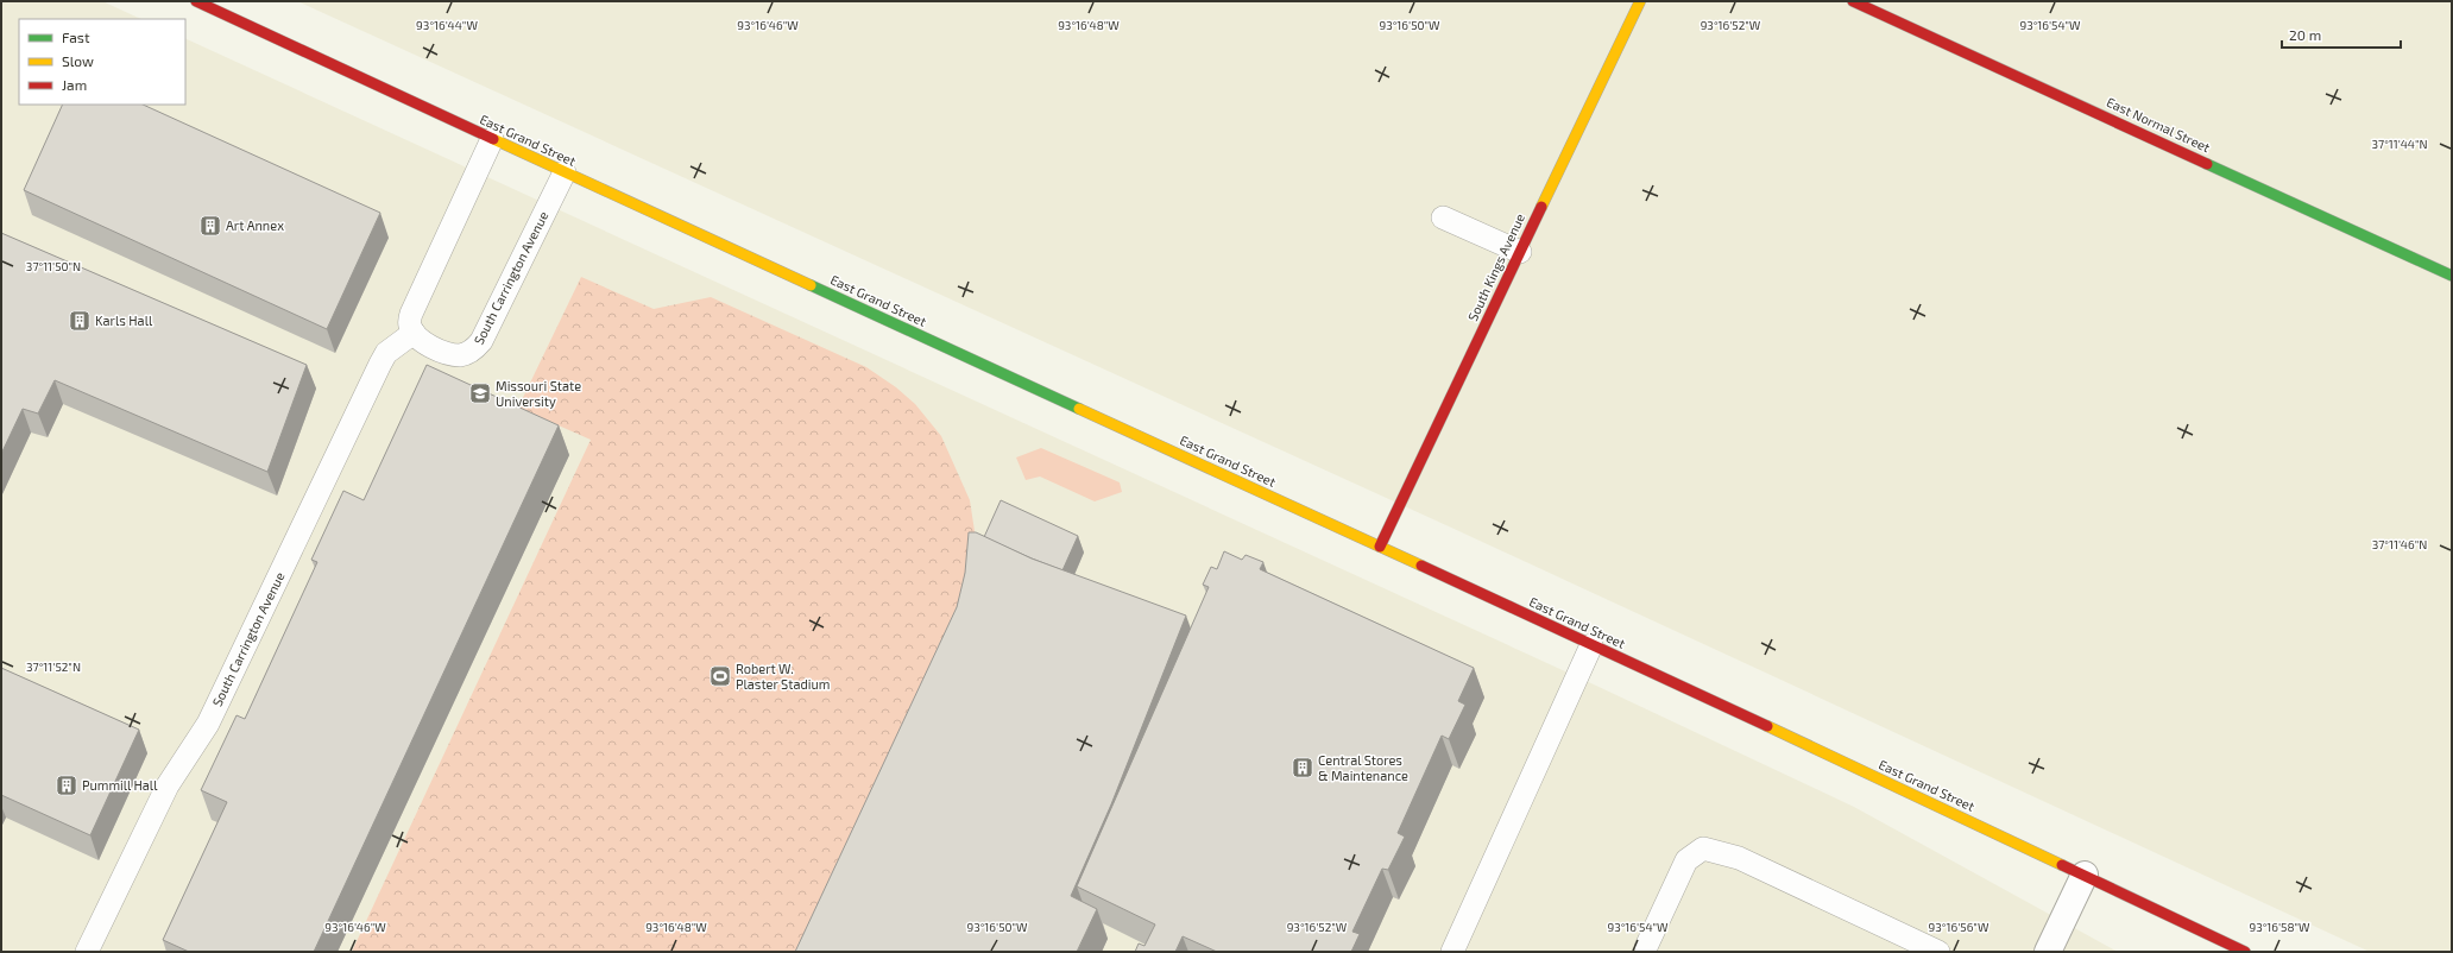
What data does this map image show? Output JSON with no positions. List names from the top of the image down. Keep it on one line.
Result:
{"streets":{"main road":["East Normal Street","East Grand Street","South Kings Avenue"],"lane":["South Carrington Avenue"]},"crossings":[["East Grand Street","South Kings Avenue"],["East Grand Street","South Carrington Avenue"]],"places":{"building":["Art Annex","Karls Hall","Central Stores & Maintenance","Pummill Hall"],"school or university":["Missouri State University"],"sports":["Robert W. Plaster Stadium"]},"legend":["Fast","Slow","Jam"],"scale_bar":"20 m","coordinates":["93°16'44\"W","93°16'46\"W","93°16'48\"W","93°16'50\"W","93°16'52\"W","93°16'54\"W","37°11'44\"N","37°11'50\"N","37°11'46\"N","37°11'52\"N","93°16'56\"W","93°16'58\"W"]}
